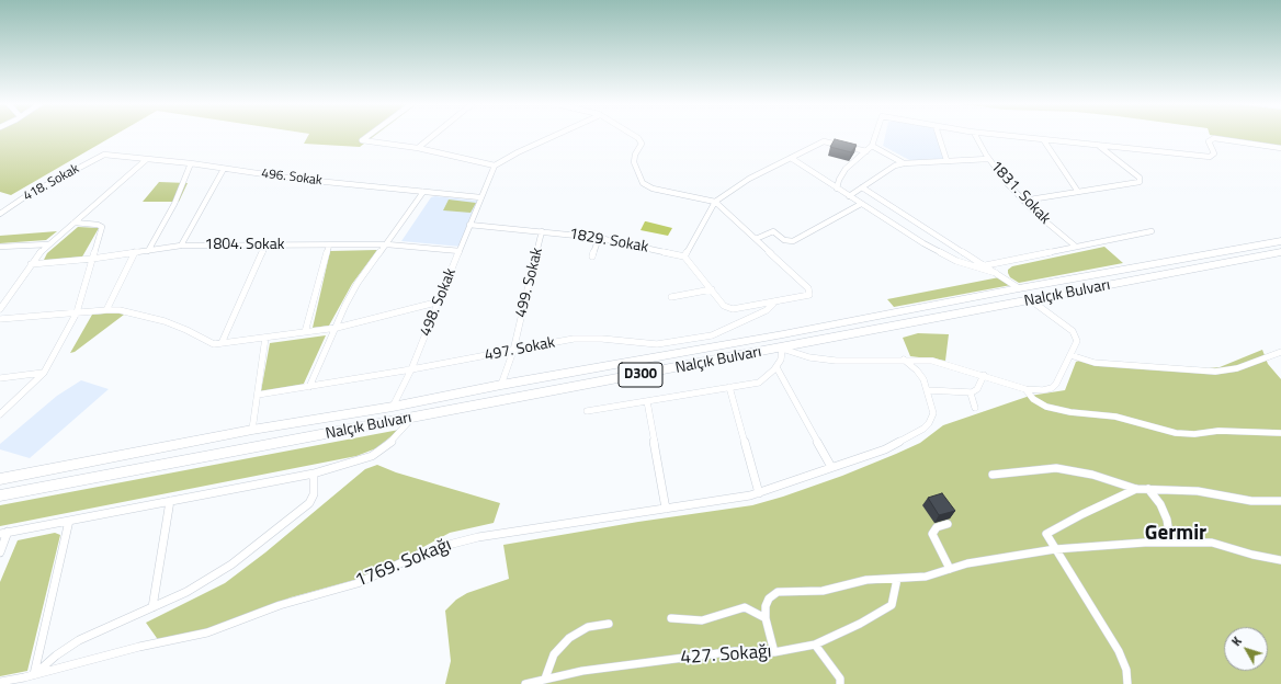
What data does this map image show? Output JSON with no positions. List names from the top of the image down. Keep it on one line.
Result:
{"streets":{"highway":["Nalçık Bulvarı","D300"],"street":["496. Sokak","418. Sokak","1831. Sokak","1829. Sokak","1804. Sokak","499. Sokak","498. Sokak","497. Sokak","1769. Sokağı","427. Sokağı"]},"crossings":[["496. Sokak","418. Sokak"],["496. Sokak","498. Sokak"],["1829. Sokak","499. Sokak"],["1829. Sokak","498. Sokak"],["1804. Sokak","498. Sokak"],["499. Sokak","Nalçık Bulvarı"],["499. Sokak","497. Sokak"],["Nalçık Bulvarı","498. Sokak"],["498. Sokak","497. Sokak"]],"districts":["Germir"],"north":"top left"}
